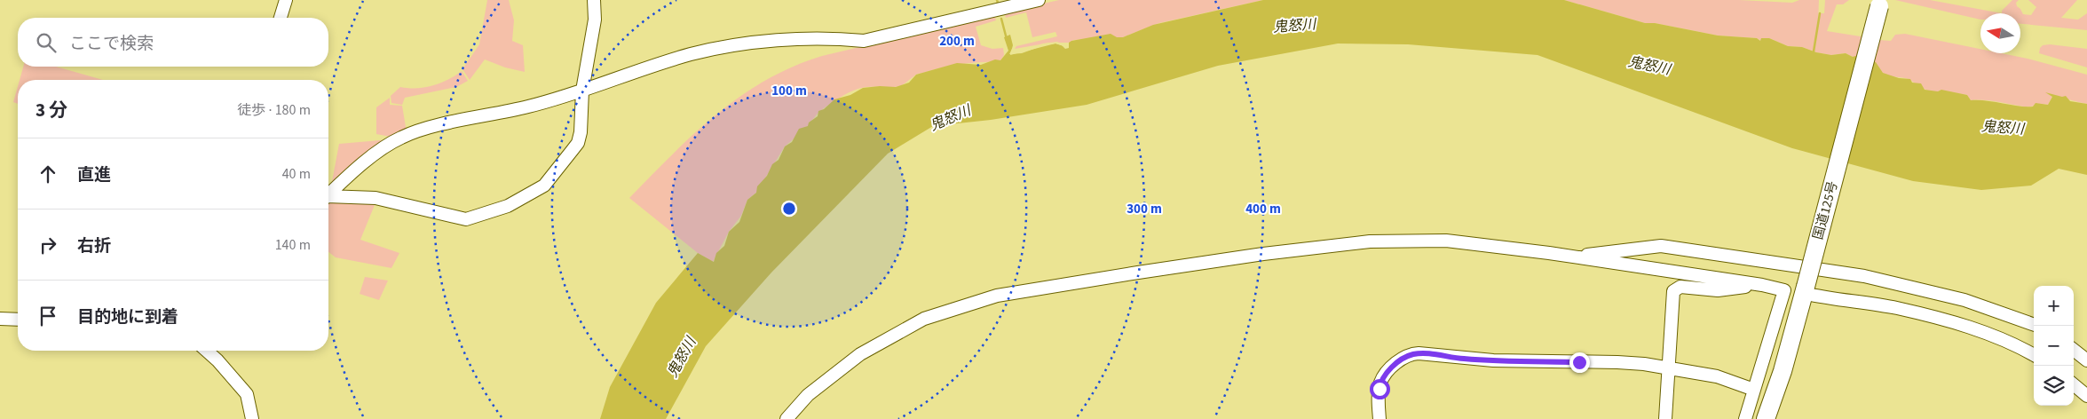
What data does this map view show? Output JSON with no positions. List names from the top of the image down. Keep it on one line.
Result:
{"streets":{"highway":["国道125号"]},"water":["鬼怒川"],"north":"left","page":{"search":"ここで検索","heading":["3 分","徒歩 · 180 m"],"list":[["直進","40 m"],["右折","140 m"],"目的地に到着"],"map_buttons":["+","−"]},"rings":["200 m","100 m","300 m","400 m"]}
